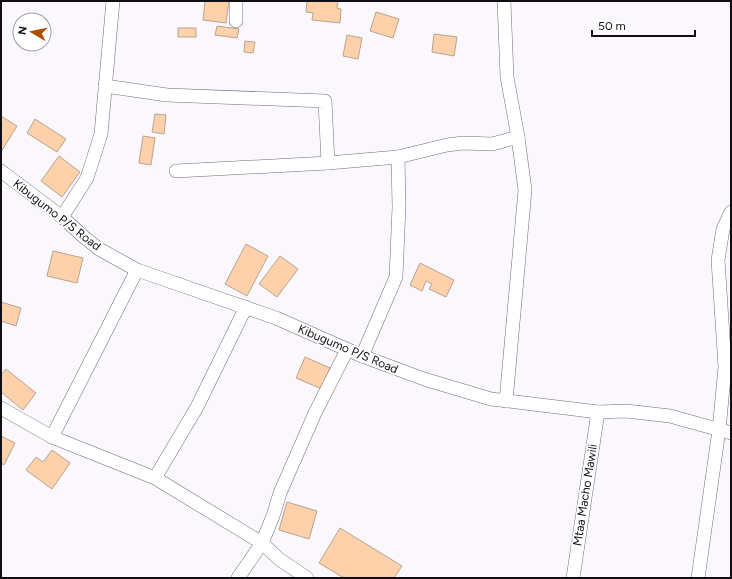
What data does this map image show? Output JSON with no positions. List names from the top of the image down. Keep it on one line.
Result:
{"streets":{"street":["Kibugumo P/S Road","Mtaa Macho Mawili"]},"crossings":[["Kibugumo P/S Road","Mtaa Macho Mawili"]],"scale_bar":"50 m","north":"left"}
